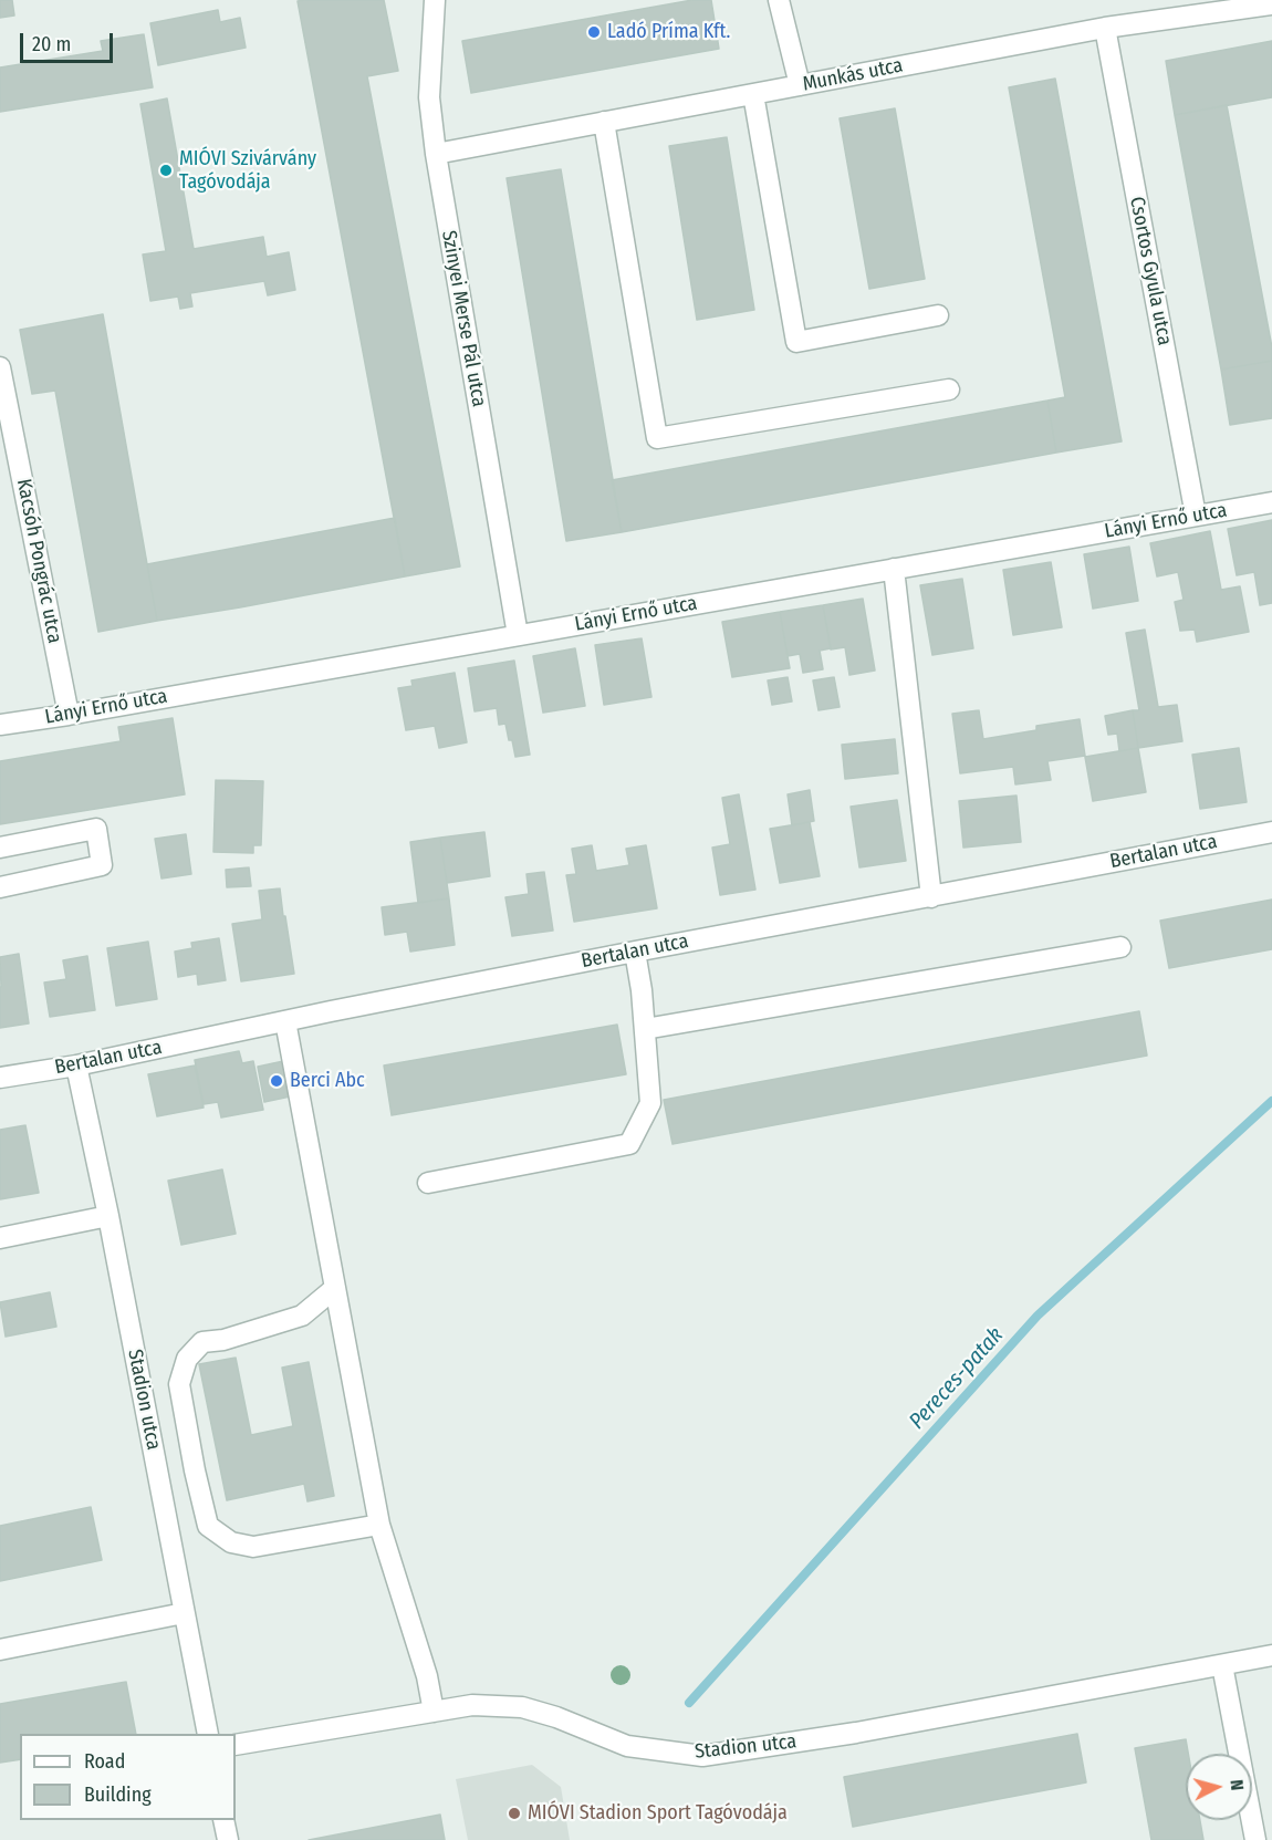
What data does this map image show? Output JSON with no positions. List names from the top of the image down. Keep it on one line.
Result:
{"streets":{"street":["Munkás utca","Csortos Gyula utca","Szinyei Merse Pál utca","Lányi Ernő utca","Kacsóh Pongrác utca","Bertalan utca","Stadion utca"]},"crossings":[["Munkás utca","Csortos Gyula utca"],["Munkás utca","Szinyei Merse Pál utca"],["Csortos Gyula utca","Lányi Ernő utca"],["Szinyei Merse Pál utca","Lányi Ernő utca"],["Lányi Ernő utca","Kacsóh Pongrác utca"],["Bertalan utca","Stadion utca"]],"water":["Pereces-patak"],"places":["Ladó Príma Kft.","MIÓVI Szivárvány Tagóvodája","Berci Abc","MIÓVI Stadion Sport Tagóvodája"],"legend":["Road","Building"],"scale_bar":"20 m","north":"right"}
